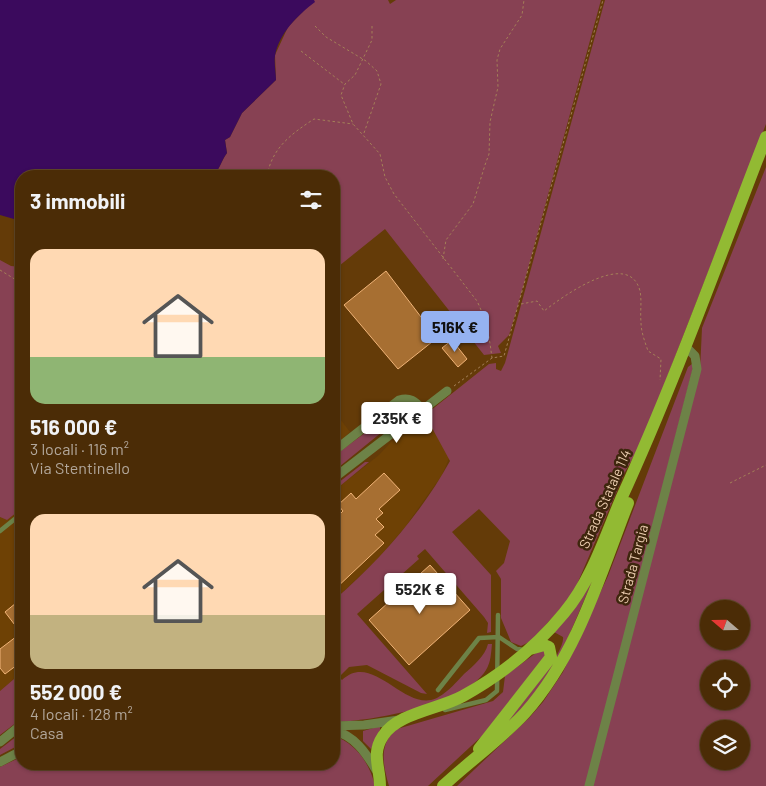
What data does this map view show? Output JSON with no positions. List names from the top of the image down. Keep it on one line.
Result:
{"streets":{"main road":["Strada Statale 114"],"street":["Strada Targia"]},"crossings":[["Strada Statale 114","Strada Targia"]],"north":"left","page":{"heading":"3 immobili","list":[{"name":"516 000 €","note":"3 locali · 116 m² · Via Stentinello"},{"name":"552 000 €","note":"4 locali · 128 m² · Casa"}],"price":["516K €","235K €","552K €"]}}
